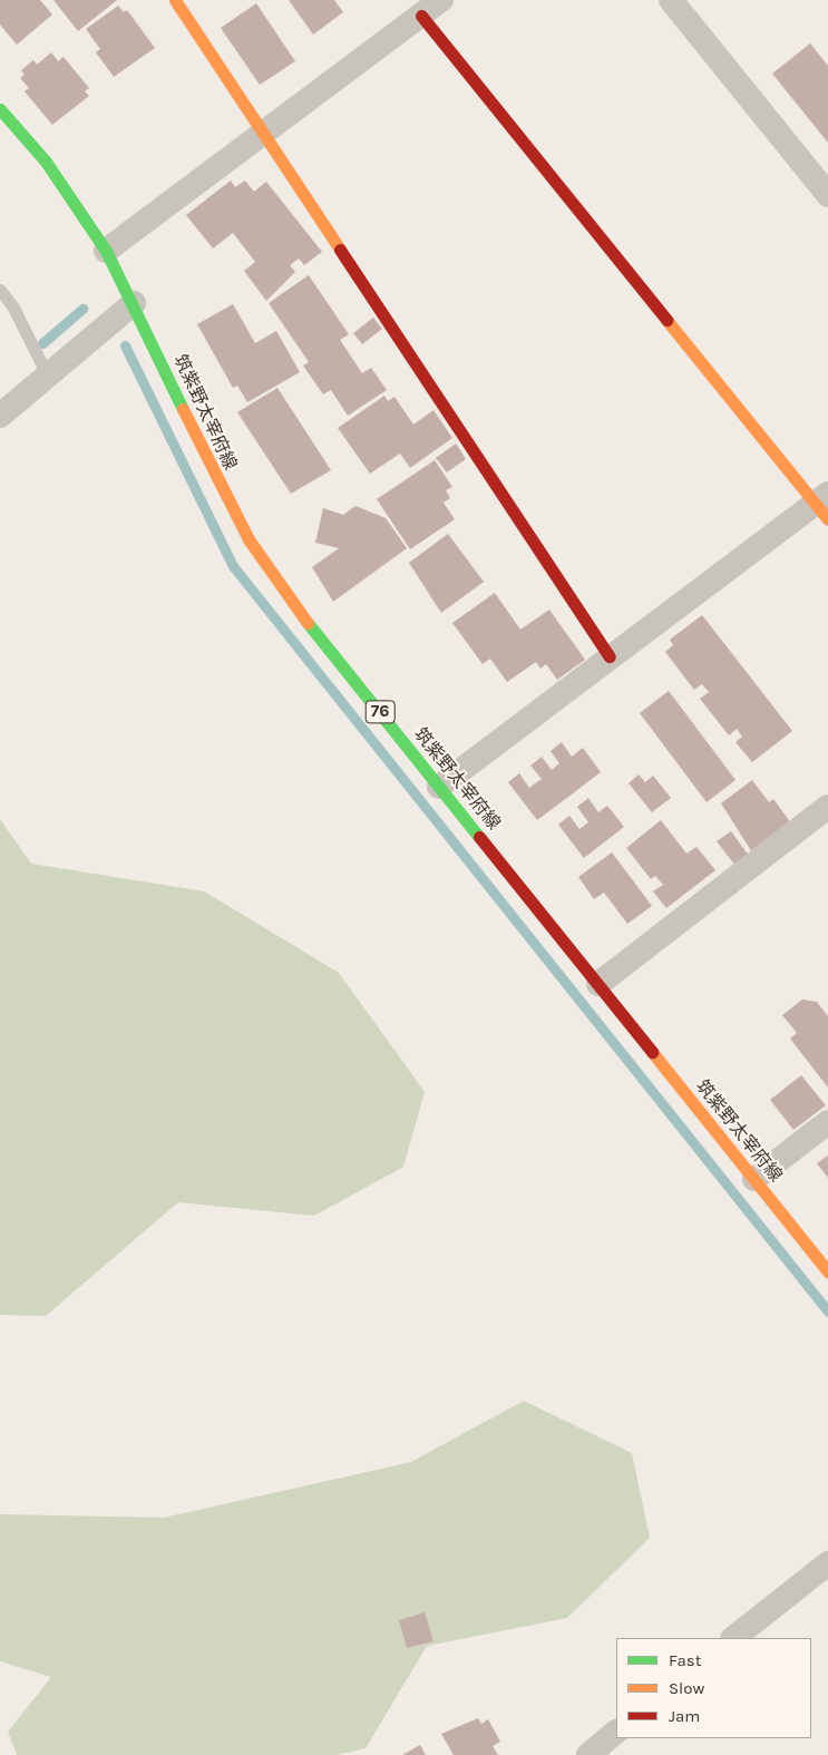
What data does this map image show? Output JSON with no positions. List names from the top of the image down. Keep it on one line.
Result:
{"streets":{"main road":["筑紫野太宰府線","76"]},"legend":["Fast","Slow","Jam"]}
